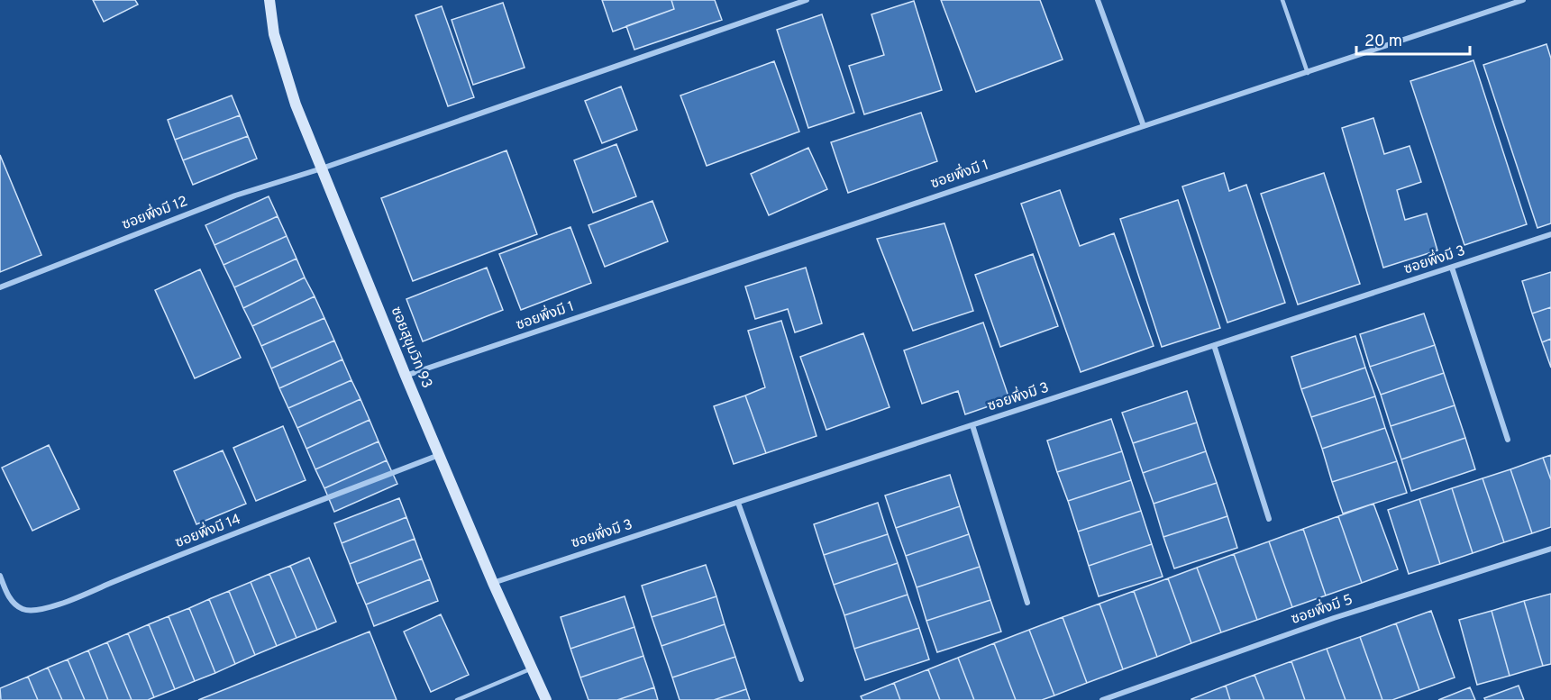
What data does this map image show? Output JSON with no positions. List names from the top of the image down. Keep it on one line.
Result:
{"streets":{"street":["ซอยพึ่งมี 1","ซอยพึ่งมี 12","ซอยพึ่งมี 3","ซอยสุขุมวิท 93","ซอยพึ่งมี 14","ซอยพึ่งมี 5"]},"crossings":[["ซอยพึ่งมี 1","ซอยสุขุมวิท 93"],["ซอยพึ่งมี 12","ซอยสุขุมวิท 93"],["ซอยพึ่งมี 3","ซอยสุขุมวิท 93"],["ซอยสุขุมวิท 93","ซอยพึ่งมี 14"]],"scale_bar":"20 m"}
